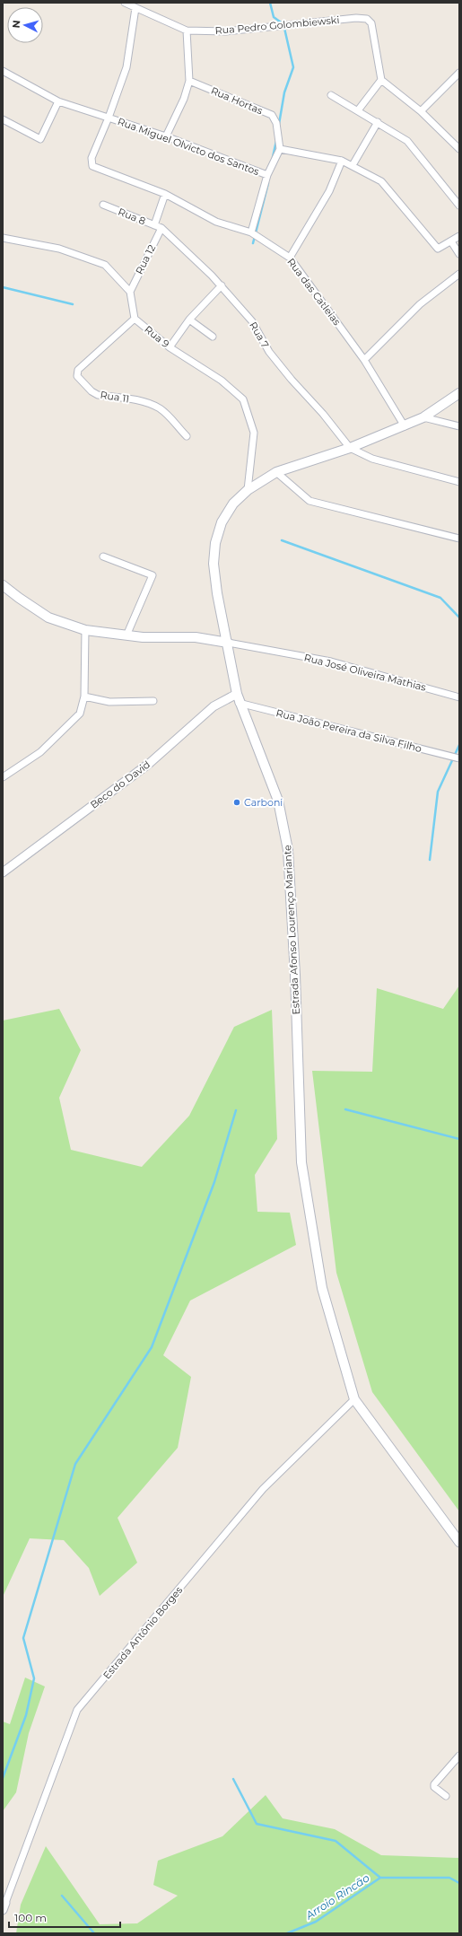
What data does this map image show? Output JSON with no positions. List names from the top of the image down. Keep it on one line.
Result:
{"streets":{"main road":["Estrada Afonso Lourenço Mariante"],"street":["Rua Pedro Golombiewski","Rua Hortas","Rua Miguel Olvicto dos Santos","Rua 8","Rua 12","Rua das Catleias","Rua 7","Rua 9","Rua 11","Rua José Oliveira Mathias","Rua João Pereira da Silva Filho","Beco do David","Estrada Antônio Borges"]},"crossings":[["Rua Hortas","Rua Miguel Olvicto dos Santos"],["Rua Miguel Olvicto dos Santos","Rua das Catleias"],["Rua 8","Rua 12"],["Rua 8","Rua 7"],["Rua 12","Rua 7"],["Rua 12","Rua 9"],["Rua das Catleias","Estrada Afonso Lourenço Mariante"],["Rua 7","Estrada Afonso Lourenço Mariante"],["Rua 9","Rua 11"],["Rua 9","Estrada Afonso Lourenço Mariante"],["Rua José Oliveira Mathias","Estrada Afonso Lourenço Mariante"],["Rua João Pereira da Silva Filho","Beco do David"],["Rua João Pereira da Silva Filho","Estrada Afonso Lourenço Mariante"],["Beco do David","Estrada Afonso Lourenço Mariante"],["Estrada Afonso Lourenço Mariante","Estrada Antônio Borges"]],"water":["Arroio Rincão"],"places":["Carboni"],"scale_bar":"100 m","north":"left"}
